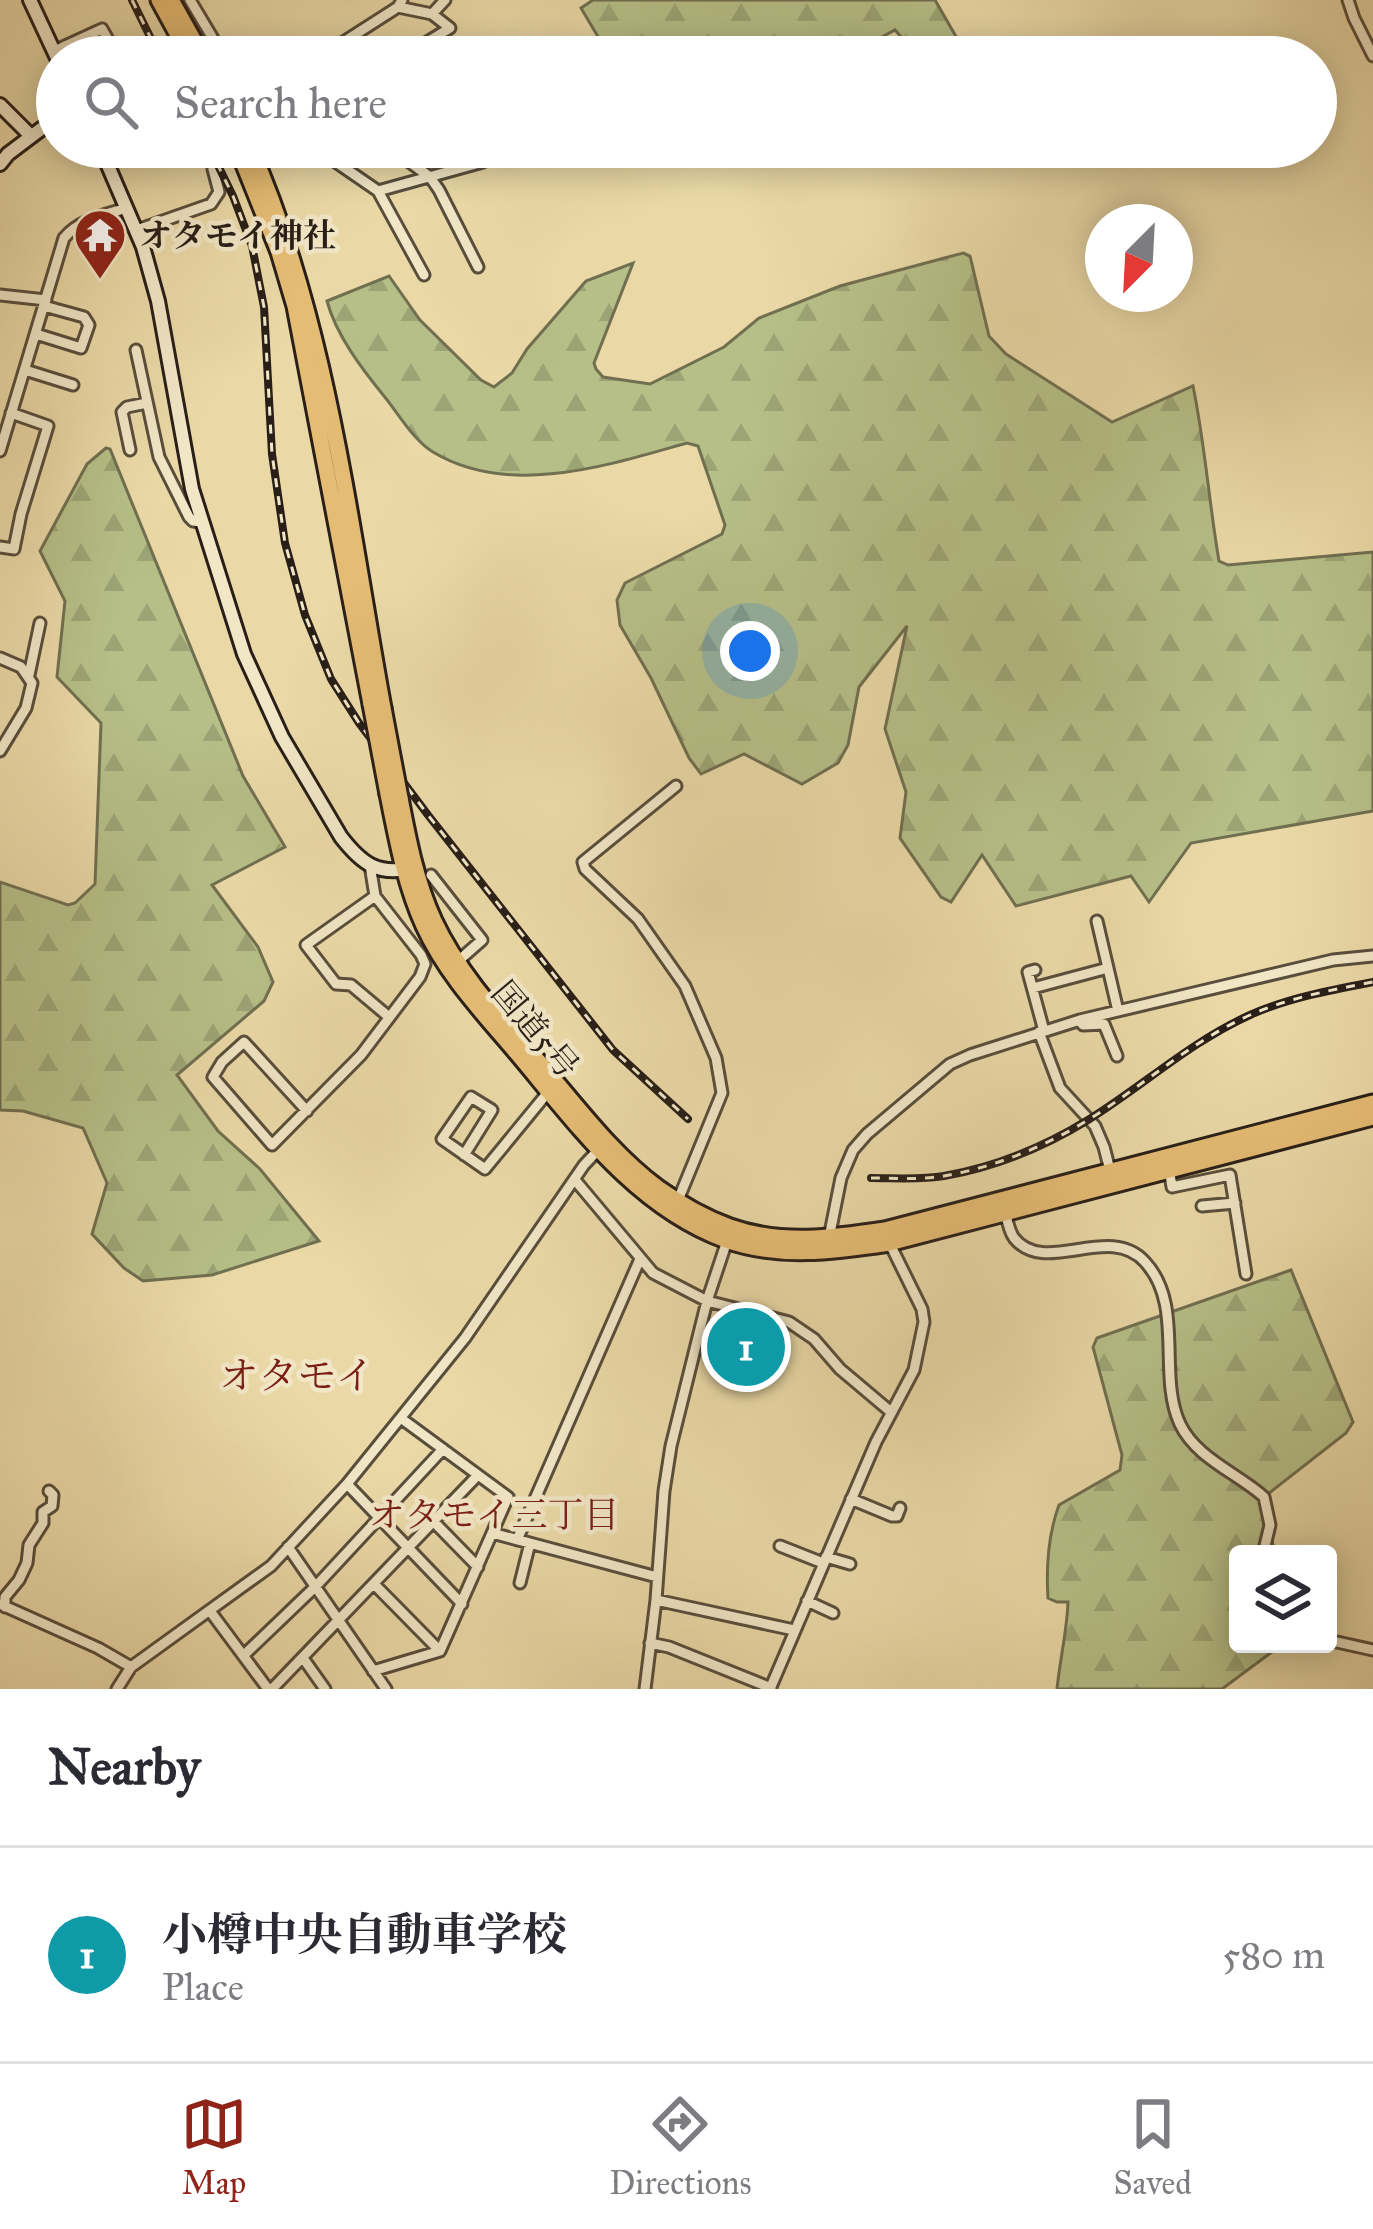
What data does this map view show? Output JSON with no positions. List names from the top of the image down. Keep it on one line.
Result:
{"streets":{"highway":["国道5号"]},"districts":["オタモイ","オタモイ三丁目"],"places":{"temple":["オタモイ神社"]},"north":"bottom left","page":{"search":"Search here","pins":"1","heading":"Nearby","list":[{"mark":"1","name":"小樽中央自動車学校","note":"Place","value":"580 m"}],"nav":["Map","Directions","Saved"]}}
